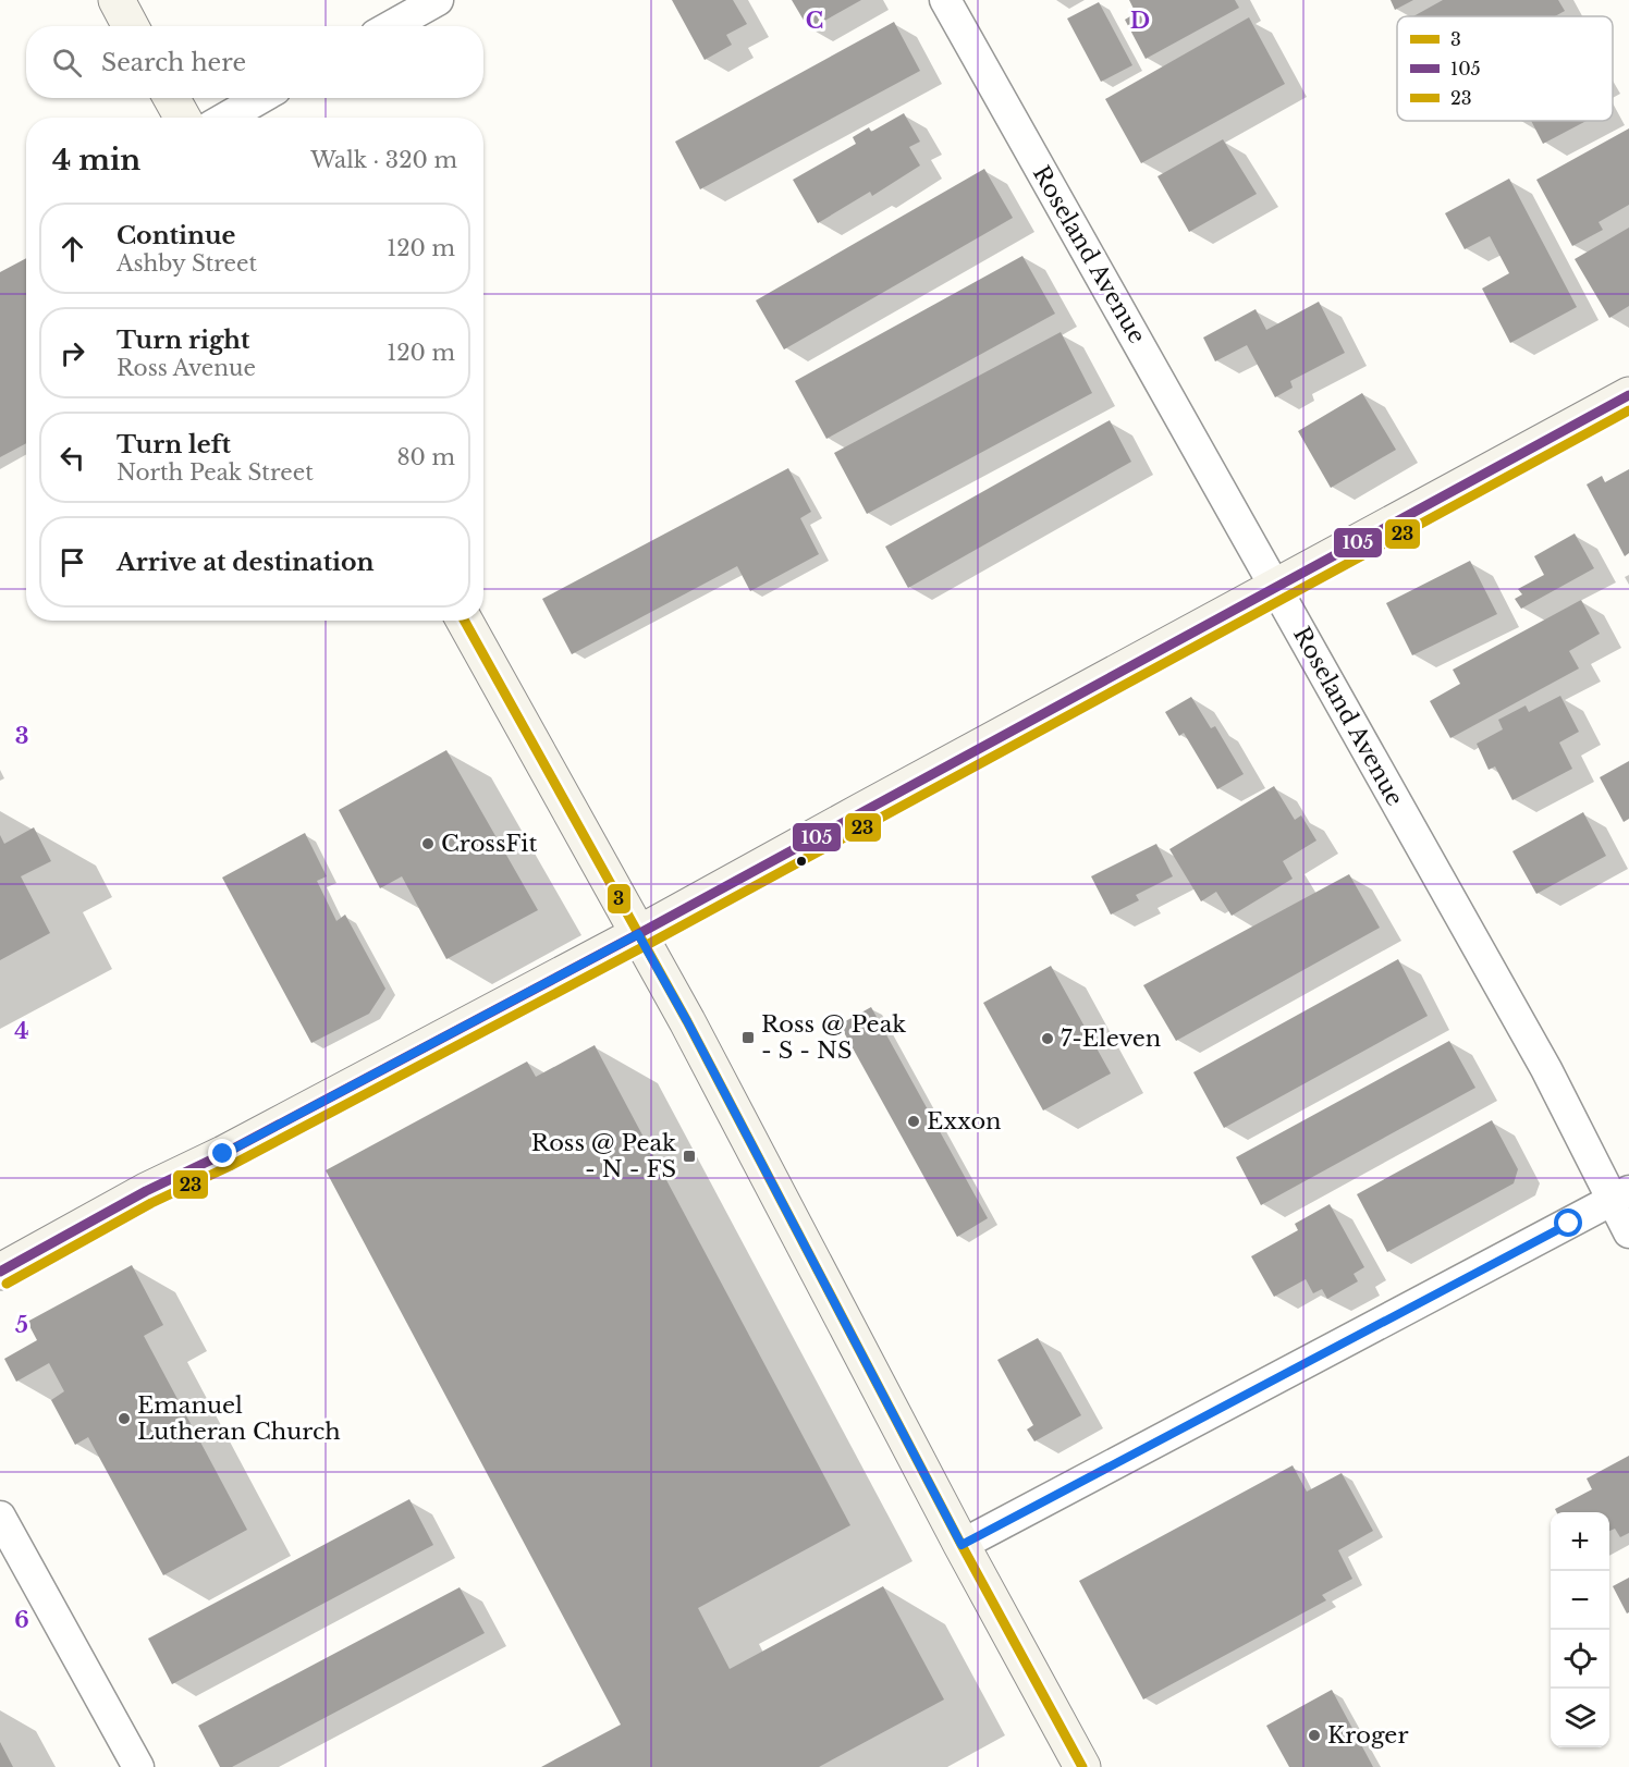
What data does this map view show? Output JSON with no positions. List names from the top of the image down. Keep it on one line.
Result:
{"streets":{"street":["Roseland Avenue"]},"places":{"other":["CrossFit","7-Eleven","Exxon","Emanuel Lutheran Church","Kroger"],"transit":["Ross @ Peak - S - NS","Ross @ Peak - N - FS"]},"lines":["transit line 105","transit line 23","transit line 3"],"legend":["3","105","23"],"page":{"search":"Search here","heading":["4 min","Walk · 320 m"],"list":[["Continue","Ashby Street","120 m"],["Turn right","Ross Avenue","120 m"],["Turn left","North Peak Street","80 m"],"Arrive at destination"],"map_buttons":["+","−"]},"grid":{"columns":["C","D"],"rows":["3","4","5","6"]}}
